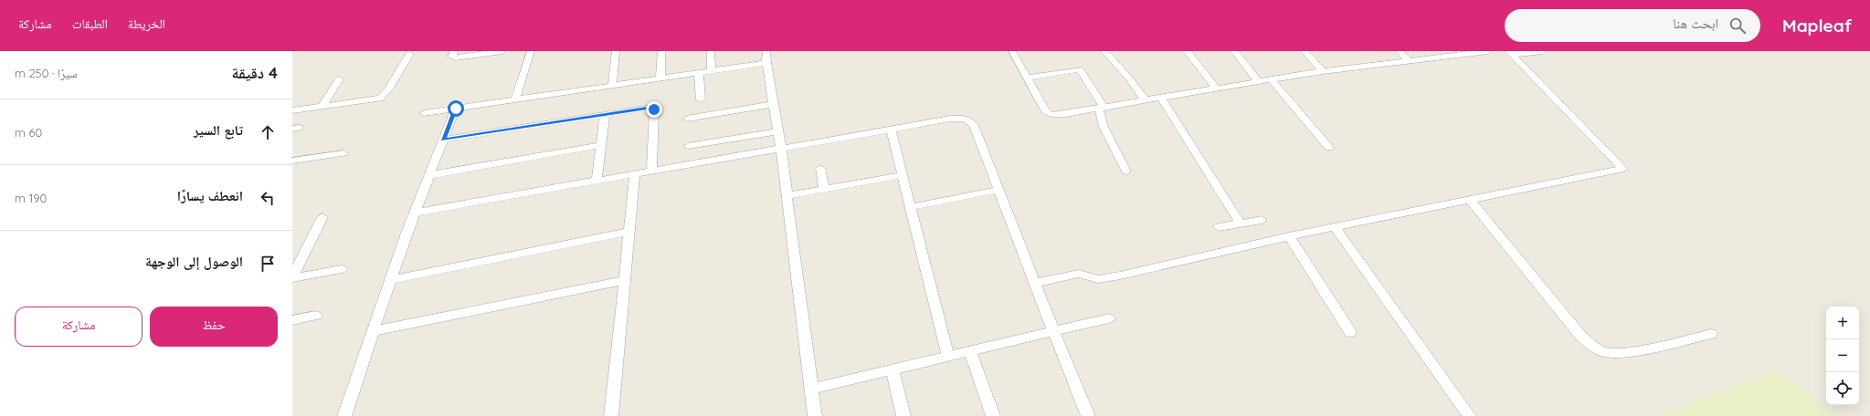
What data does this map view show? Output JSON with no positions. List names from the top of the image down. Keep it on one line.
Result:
{"page":{"header":"Mapleaf","search":"ابحث هنا","nav":["الخريطة","الطبقات","مشاركة"],"heading":["4 دقيقة","سيرًا · 250 m"],"list":[["تابع السير","60 m"],["انعطف يسارًا","190 m"],"الوصول إلى الوجهة"],"buttons":["حفظ","مشاركة"],"map_buttons":["+","−"]}}
